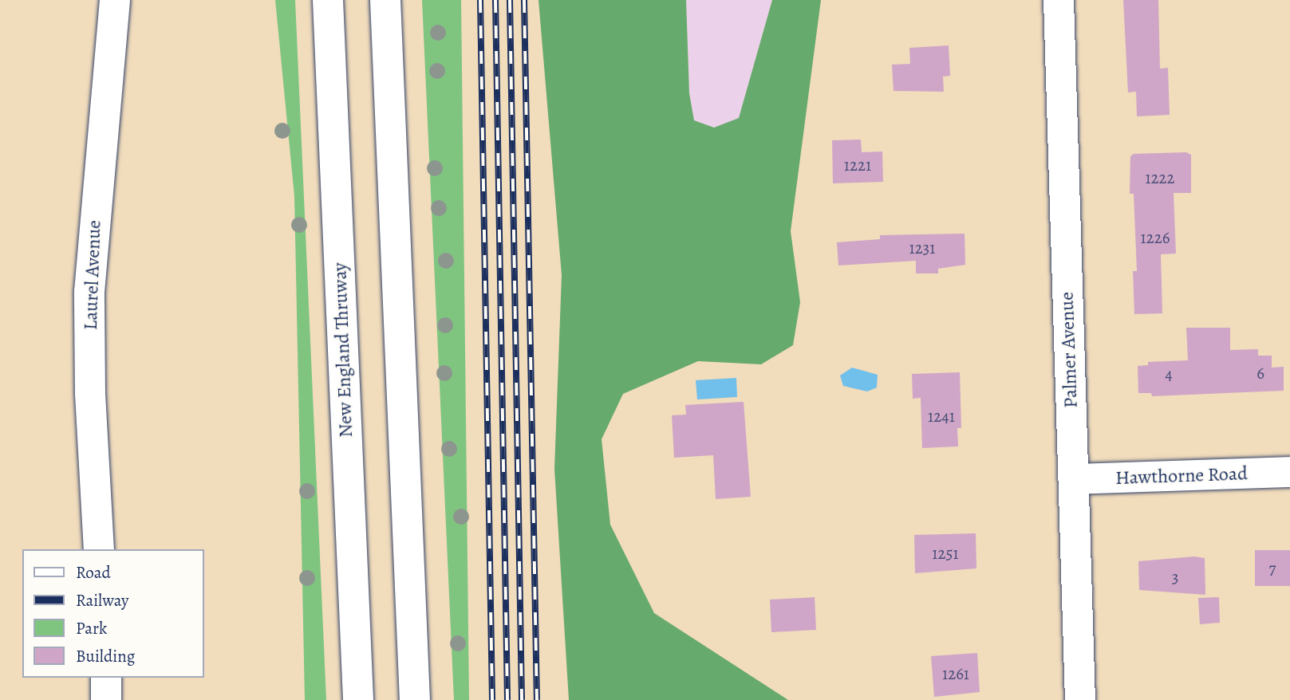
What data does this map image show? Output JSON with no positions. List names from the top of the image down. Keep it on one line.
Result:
{"streets":{"main road":["Laurel Avenue","New England Thruway","Palmer Avenue","Hawthorne Road"]},"crossings":[["Palmer Avenue","Hawthorne Road"]],"house_numbers":["1221","1222","1226","1231","6","4","1241","1251","7","3","1261"],"legend":["Road","Railway","Park","Building"]}
